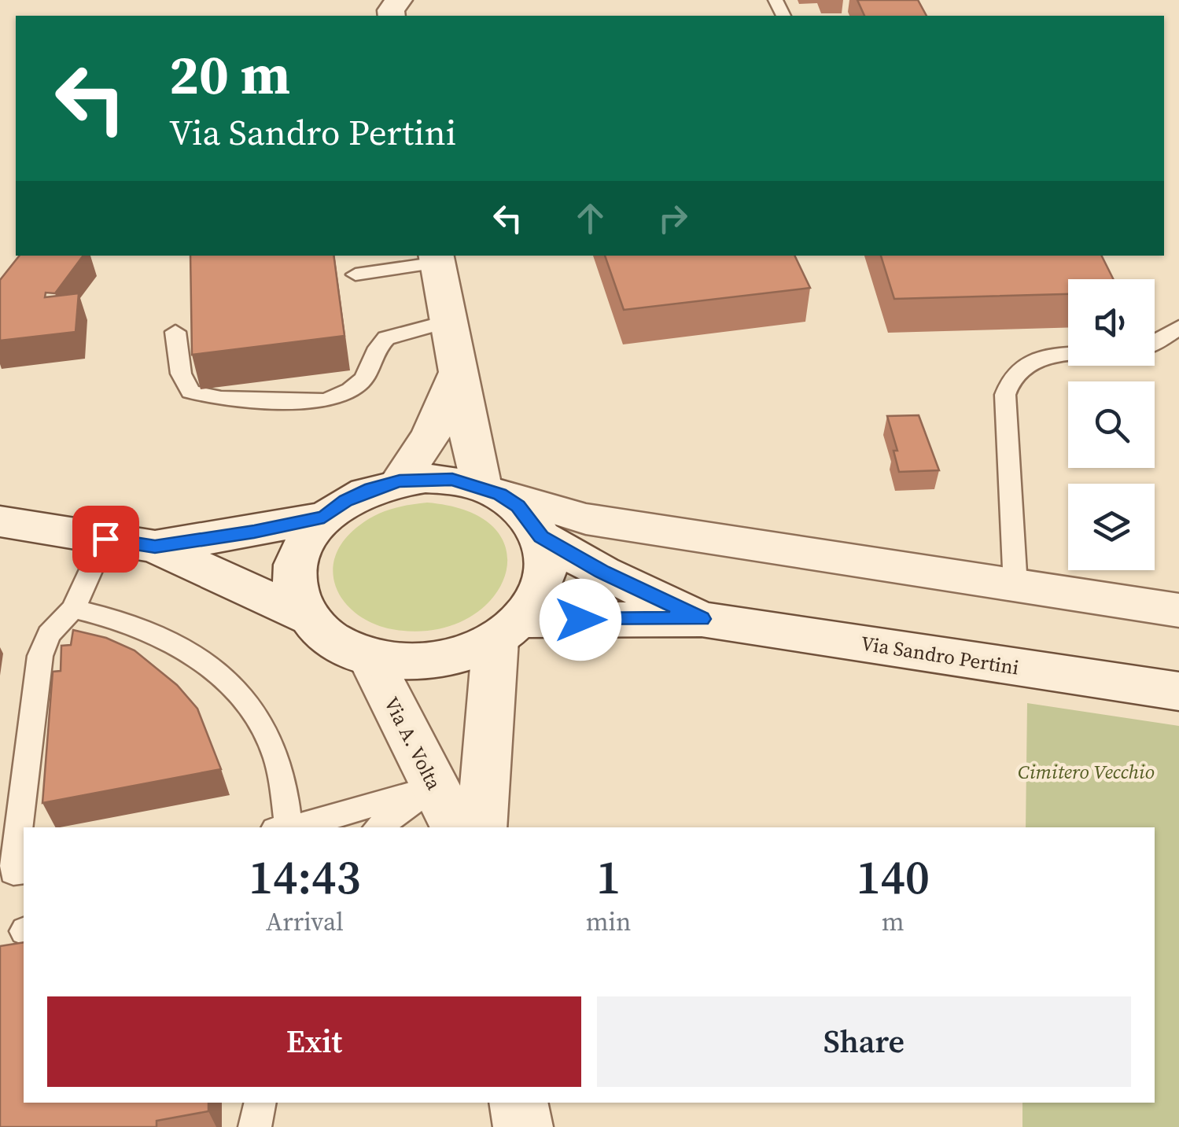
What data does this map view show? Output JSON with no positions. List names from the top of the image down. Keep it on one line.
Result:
{"streets":{"main road":["Via Sandro Pertini","Via A. Volta"]},"crossings":[["Via Sandro Pertini","Via A. Volta"]],"parks":["Cimitero Vecchio"],"page":{"turn":["20 m","Via Sandro Pertini"],"eta":["14:43","Arrival","1","min","140","m"],"buttons":["Exit","Share"]}}
